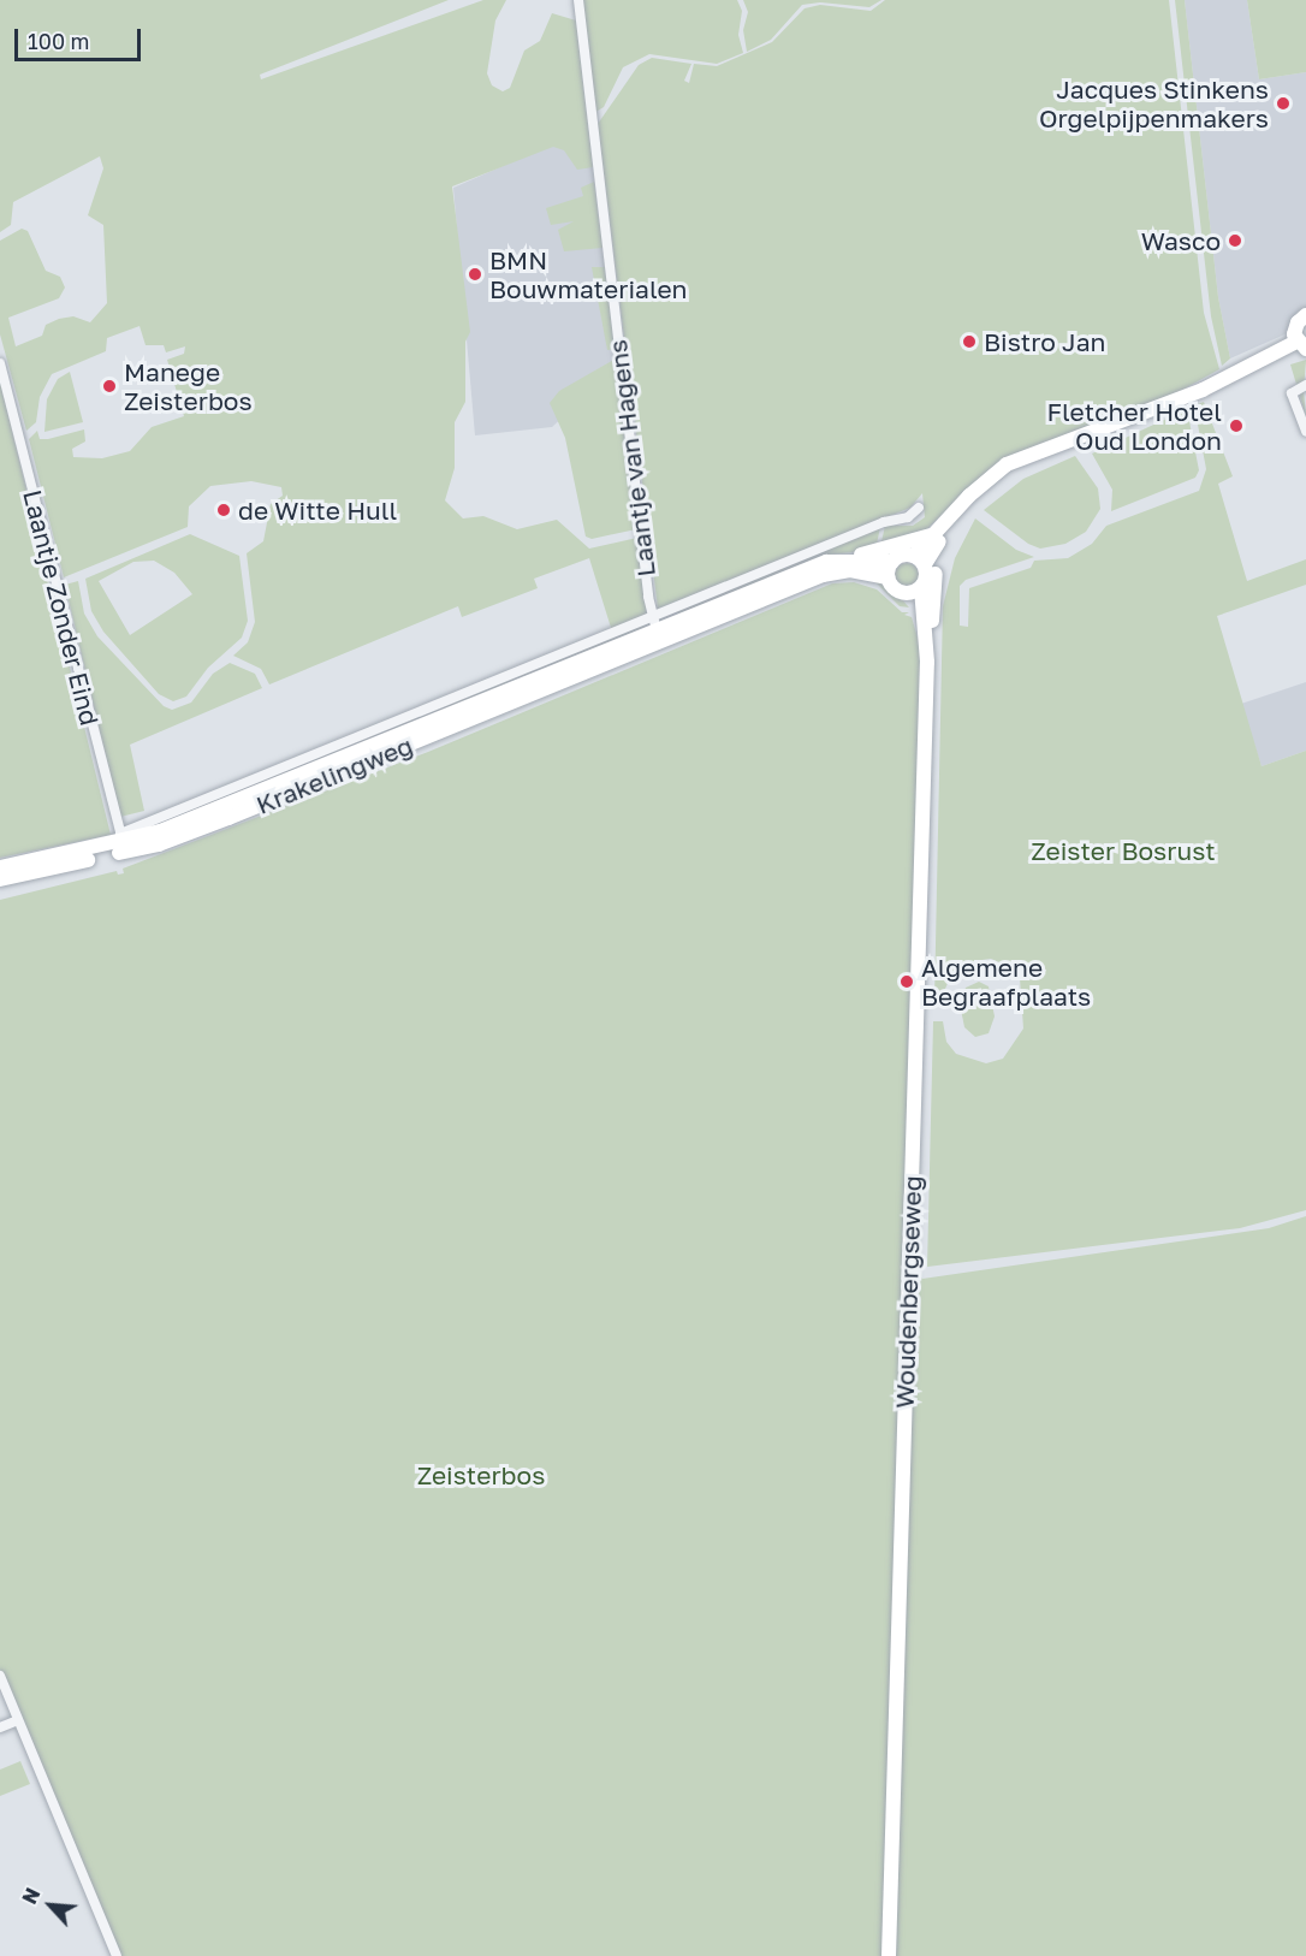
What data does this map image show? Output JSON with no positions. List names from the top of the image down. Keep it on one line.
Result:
{"streets":{"main road":["Krakelingweg","Woudenbergseweg"],"street":["Laantje van Hagens","Laantje Zonder Eind"]},"crossings":[["Laantje van Hagens","Krakelingweg"],["Laantje Zonder Eind","Krakelingweg"],["Krakelingweg","Woudenbergseweg"]],"parks":["Zeister Bosrust","Zeisterbos"],"places":["Jacques Stinkens Orgelpijpenmakers","Wasco","BMN Bouwmaterialen","Bistro Jan","Manege Zeisterbos","Fletcher Hotel Oud London","de Witte Hull","Algemene Begraafplaats"],"scale_bar":"100 m","north":"top left"}
